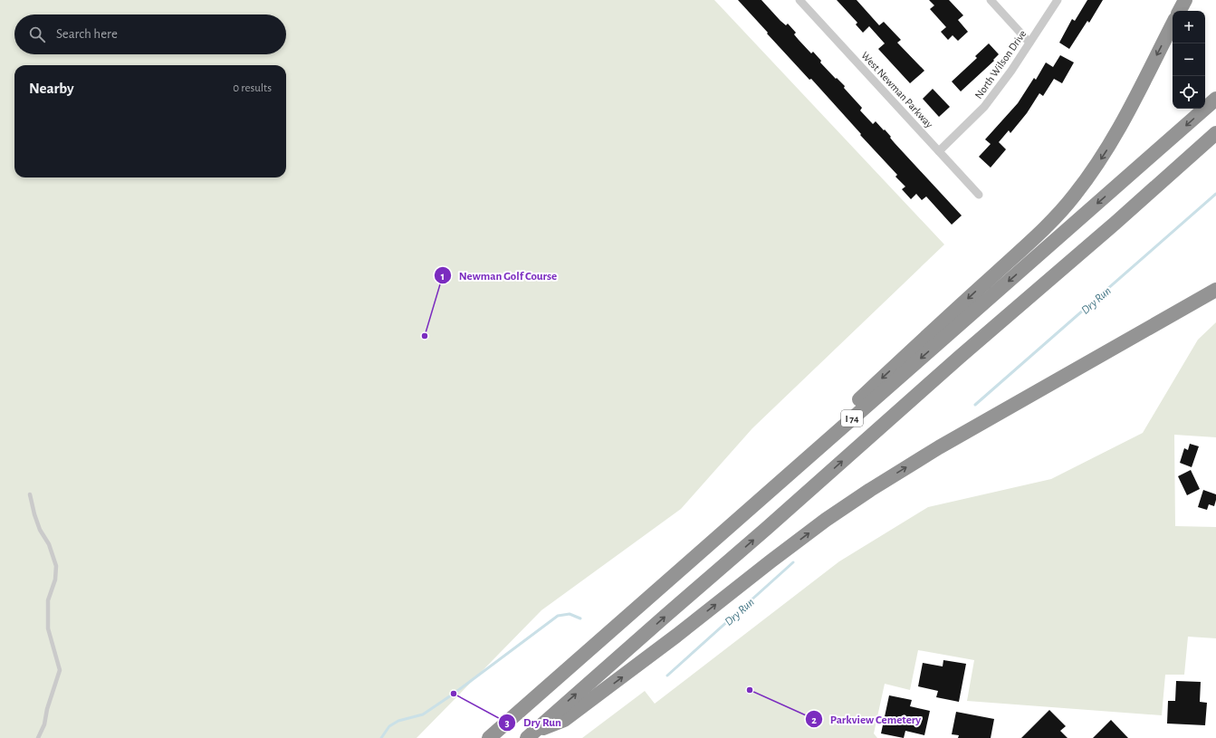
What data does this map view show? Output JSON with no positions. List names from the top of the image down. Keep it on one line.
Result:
{"streets":{"highway":["I 74"],"street":["North Wilson Drive","West Newman Parkway"]},"crossings":[["North Wilson Drive","West Newman Parkway"]],"water":["Dry Run"],"places":["Newman Golf Course","Parkview Cemetery","Dry Run"],"page":{"map_buttons":["+","−"],"search":"Search here","heading":["Nearby","0 results"]}}
